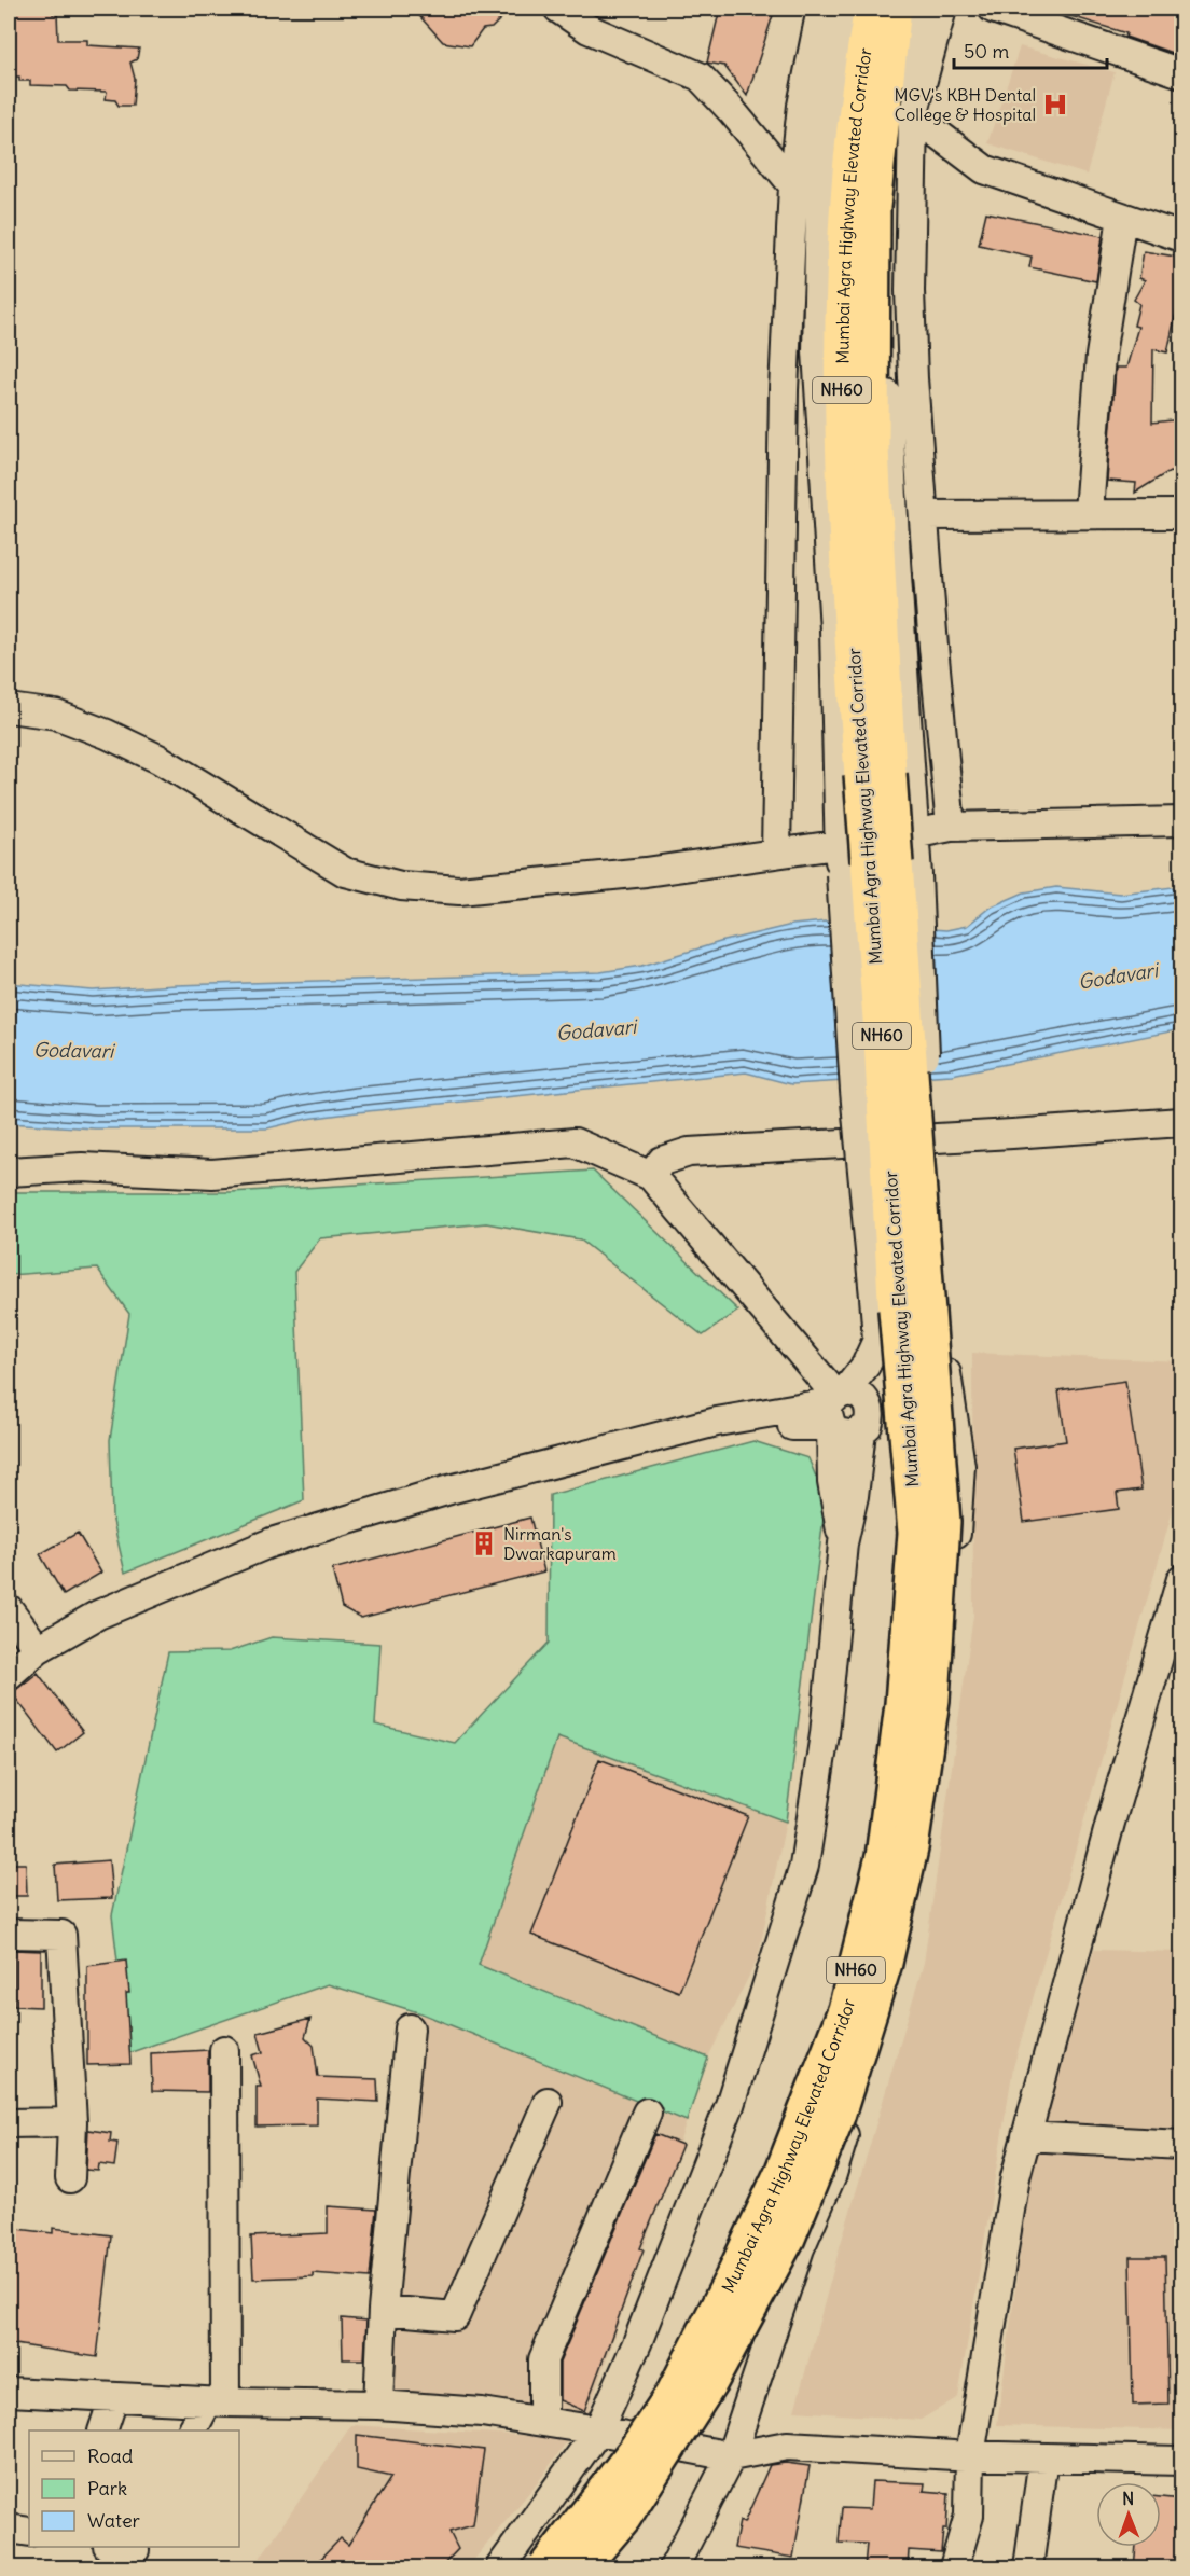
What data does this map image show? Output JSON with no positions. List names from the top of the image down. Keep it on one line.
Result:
{"streets":{"highway":["Mumbai Agra Highway Elevated Corridor","NH60"]},"water":["Godavari"],"places":{"hospital":["MGV's KBH Dental College & Hospital"],"building":["Nirman's Dwarkapuram"]},"legend":["Road","Park","Water"],"scale_bar":"50 m","north":"top"}
